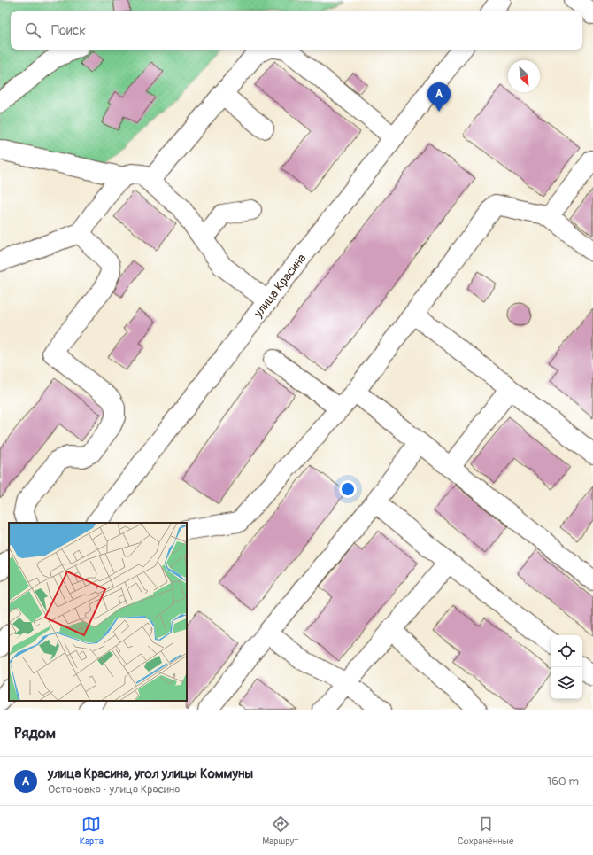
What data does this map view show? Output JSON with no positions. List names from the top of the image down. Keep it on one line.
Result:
{"streets":{"main road":["улица Красина"]},"north":"bottom right","page":{"search":"Поиск","pins":"A","heading":"Рядом","list":[{"mark":"A","name":"улица Красина, угол улицы Коммуны","note":"Остановка · улица Красина","value":"160 m"}],"nav":["Карта","Маршрут","Сохранённые"]}}
